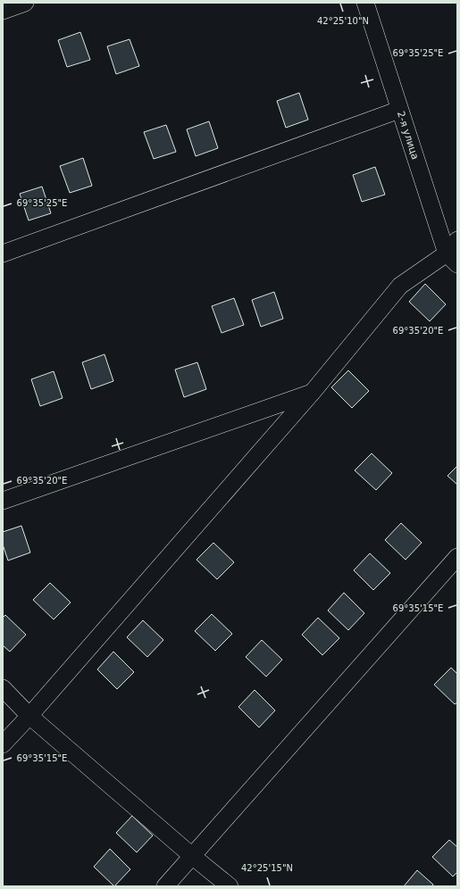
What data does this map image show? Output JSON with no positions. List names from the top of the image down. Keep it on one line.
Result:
{"streets":{"street":["2-я улица"]},"coordinates":["42°25'10\"N","69°35'25\"E","69°35'20\"E","69°35'15\"E","42°25'15\"N"]}
